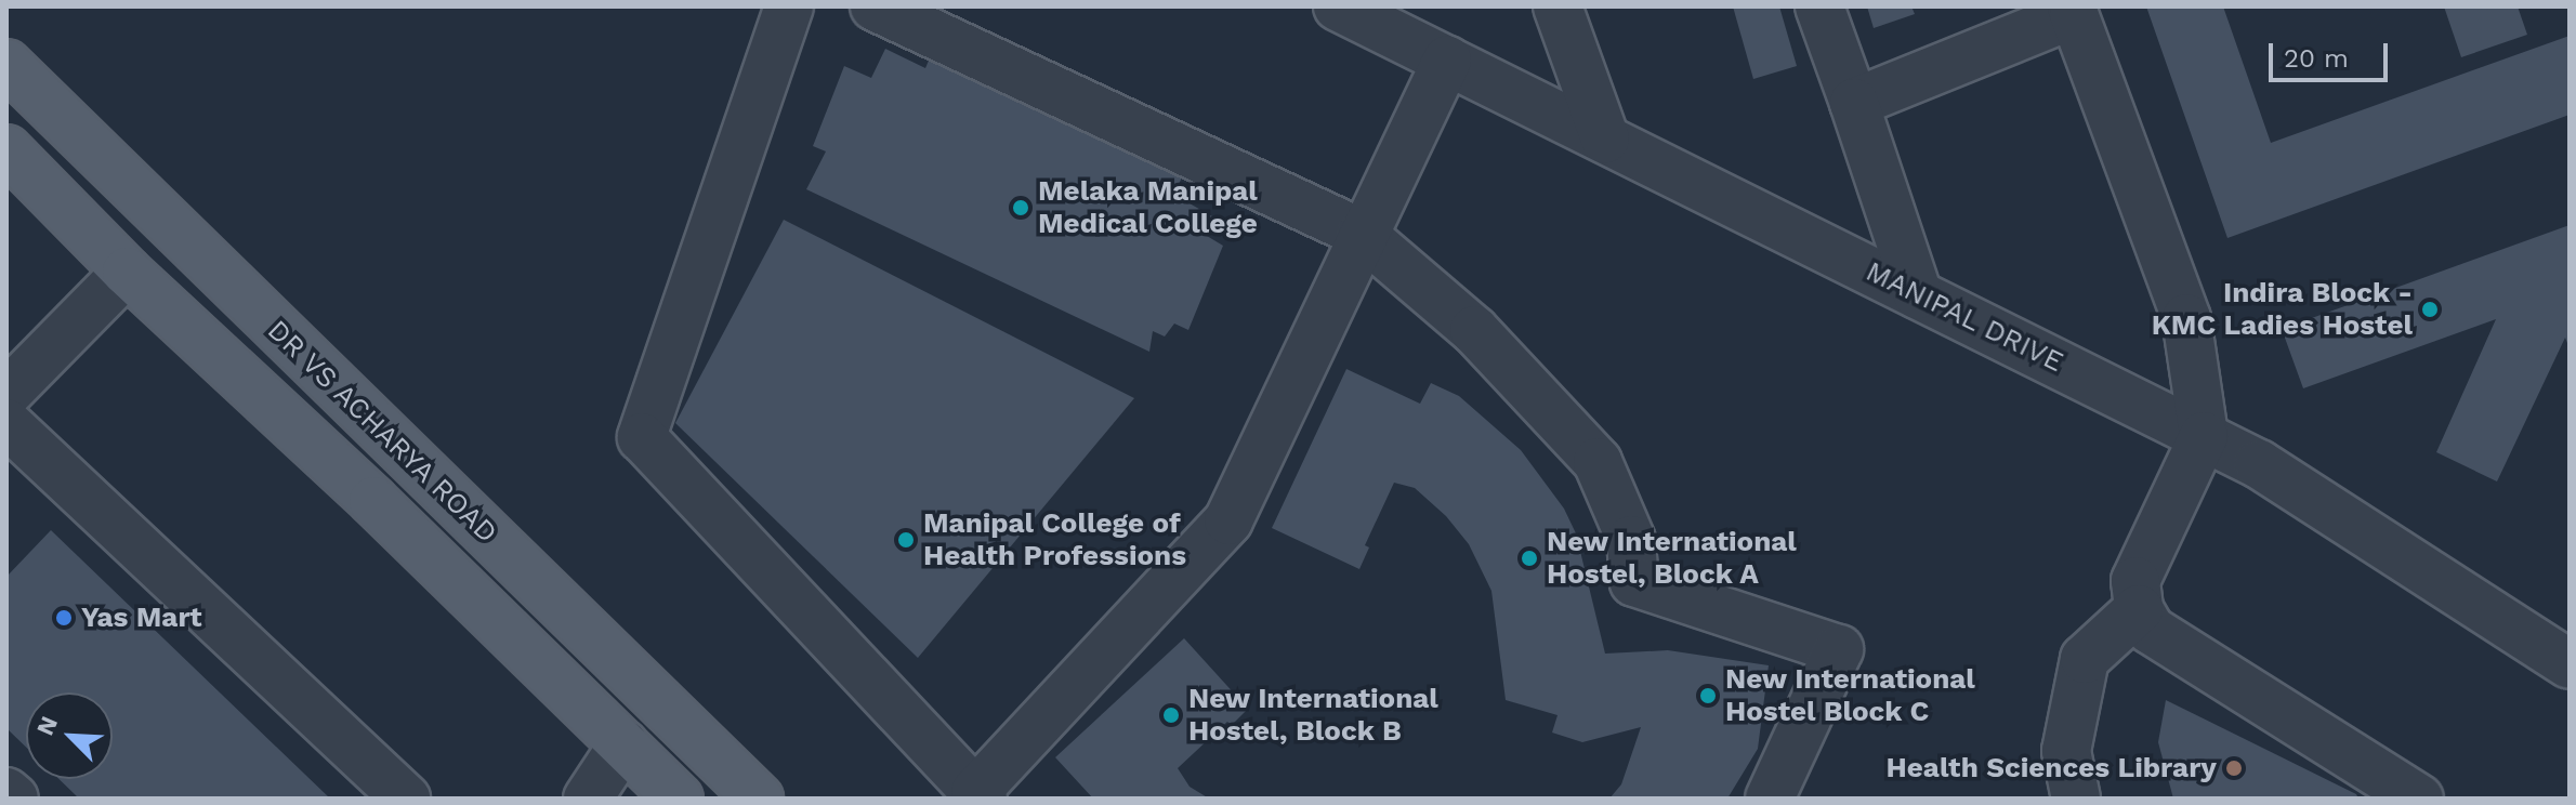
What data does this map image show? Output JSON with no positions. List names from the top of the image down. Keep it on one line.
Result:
{"streets":{"main road":["DR VS ACHARYA ROAD"],"street":["MANIPAL DRIVE"]},"places":["Melaka Manipal Medical College","Indira Block - KMC Ladies Hostel","Manipal College of Health Professions","New International Hostel, Block A","Yas Mart","New International Hostel Block C","New International Hostel, Block B","Health Sciences Library"],"scale_bar":"20 m","north":"top left"}
